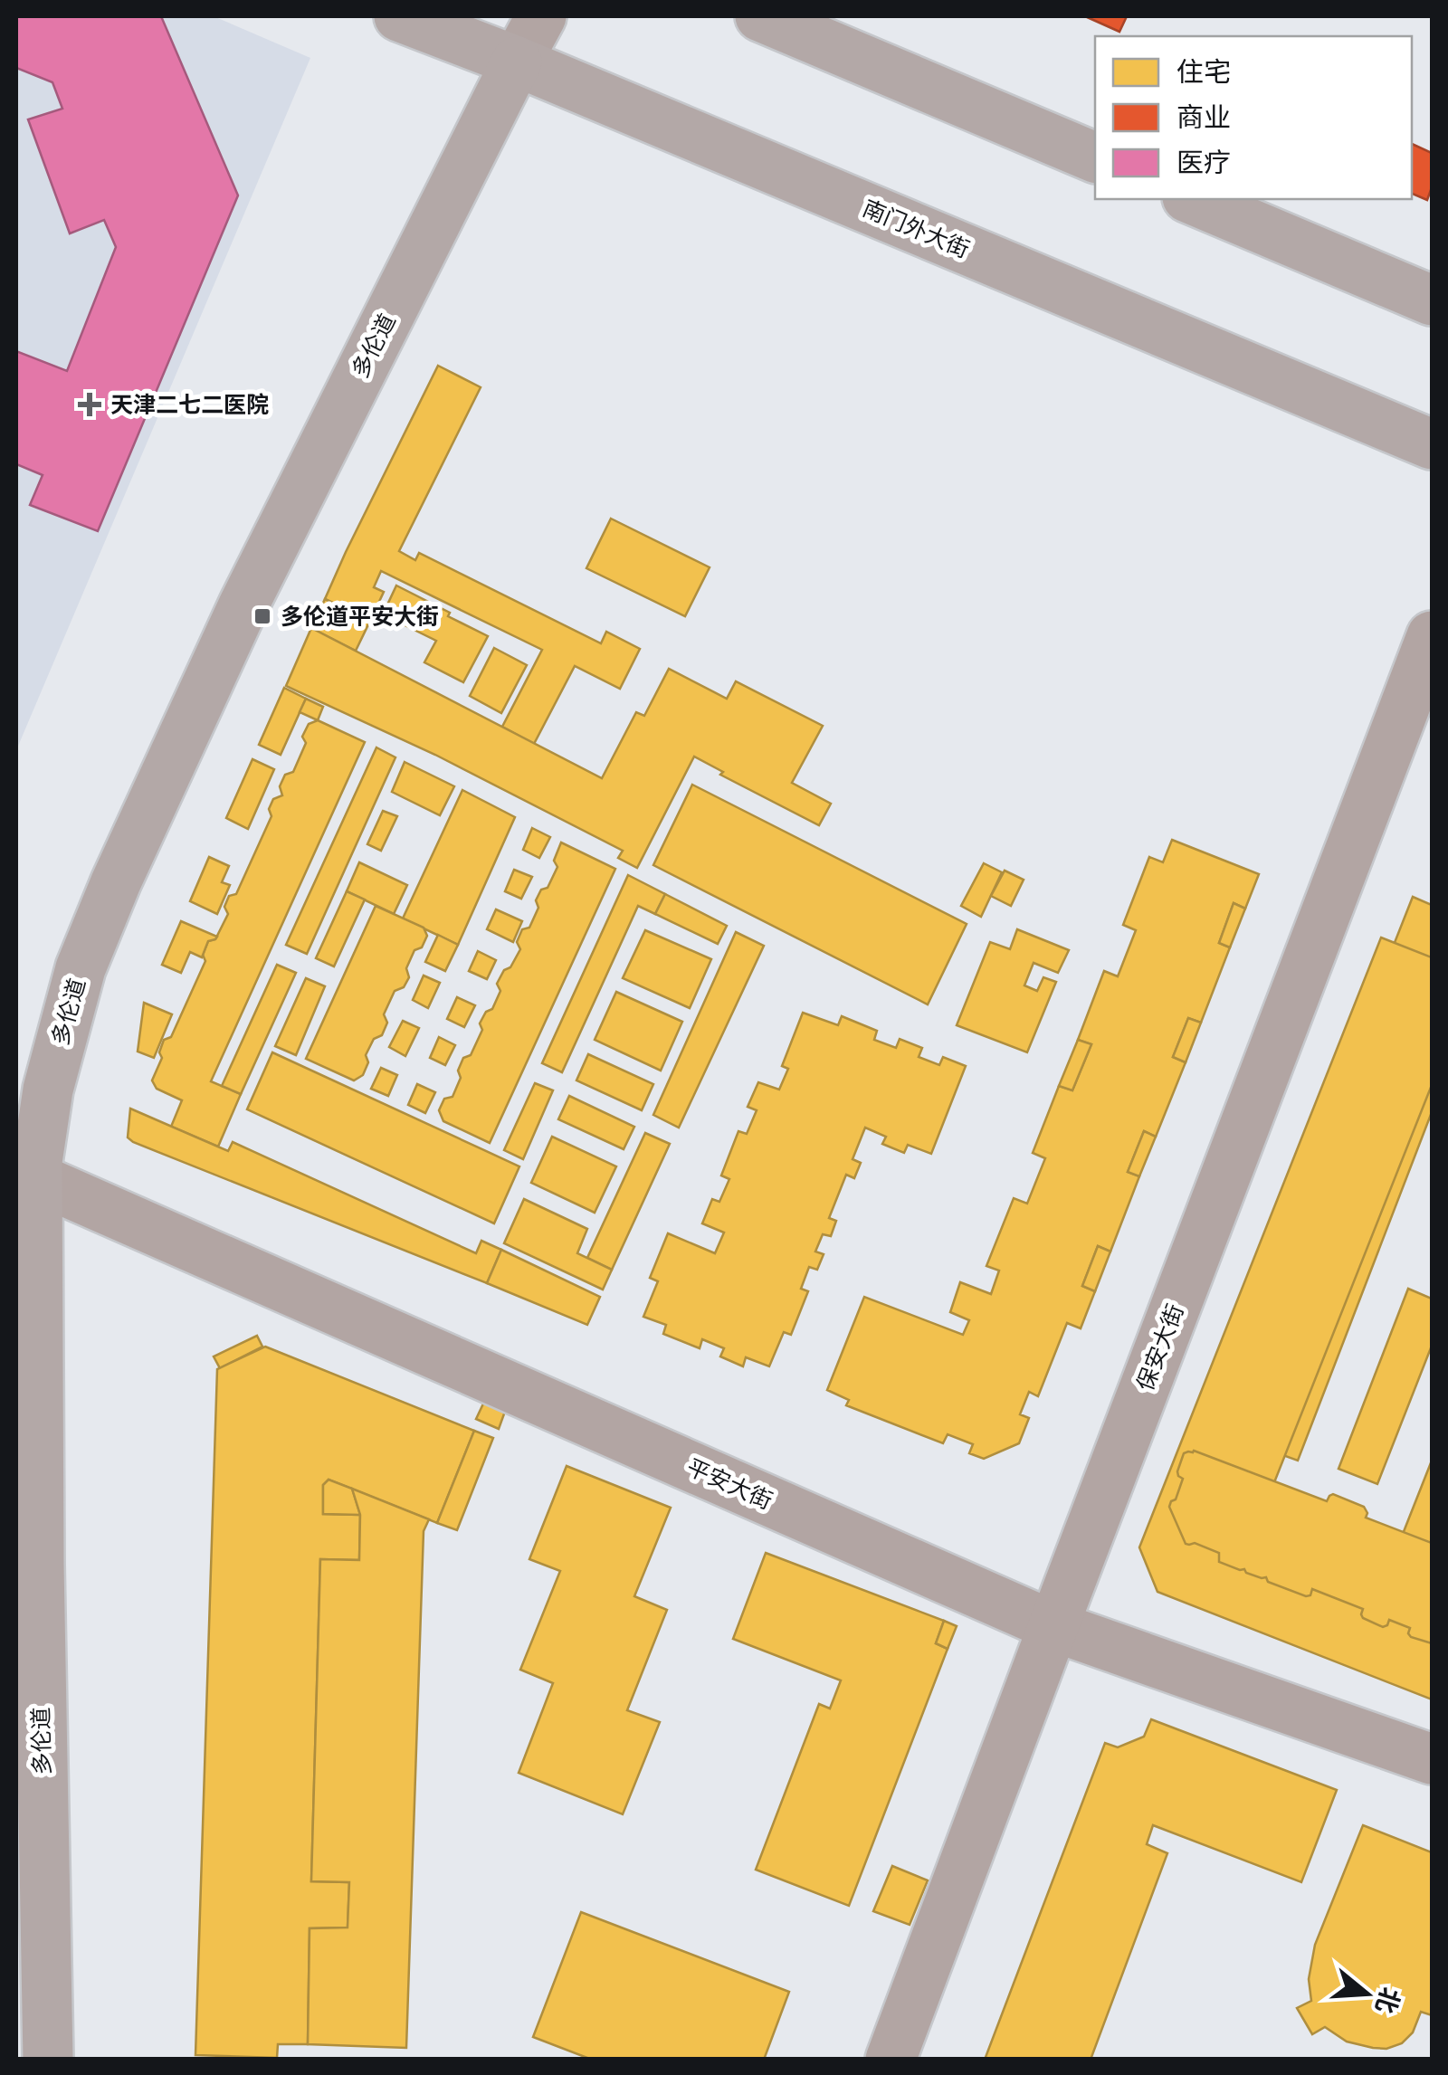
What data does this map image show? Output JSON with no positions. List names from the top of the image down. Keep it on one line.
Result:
{"streets":{"main road":["南门外大街","多伦道"],"street":["保安大街","平安大街"]},"crossings":[["南门外大街","多伦道"],["多伦道","平安大街"],["保安大街","平安大街"]],"places":{"health":["天津二七二医院"],"transit":["多伦道平安大街"]},"legend":["住宅","商业","医疗"],"north":"right"}
